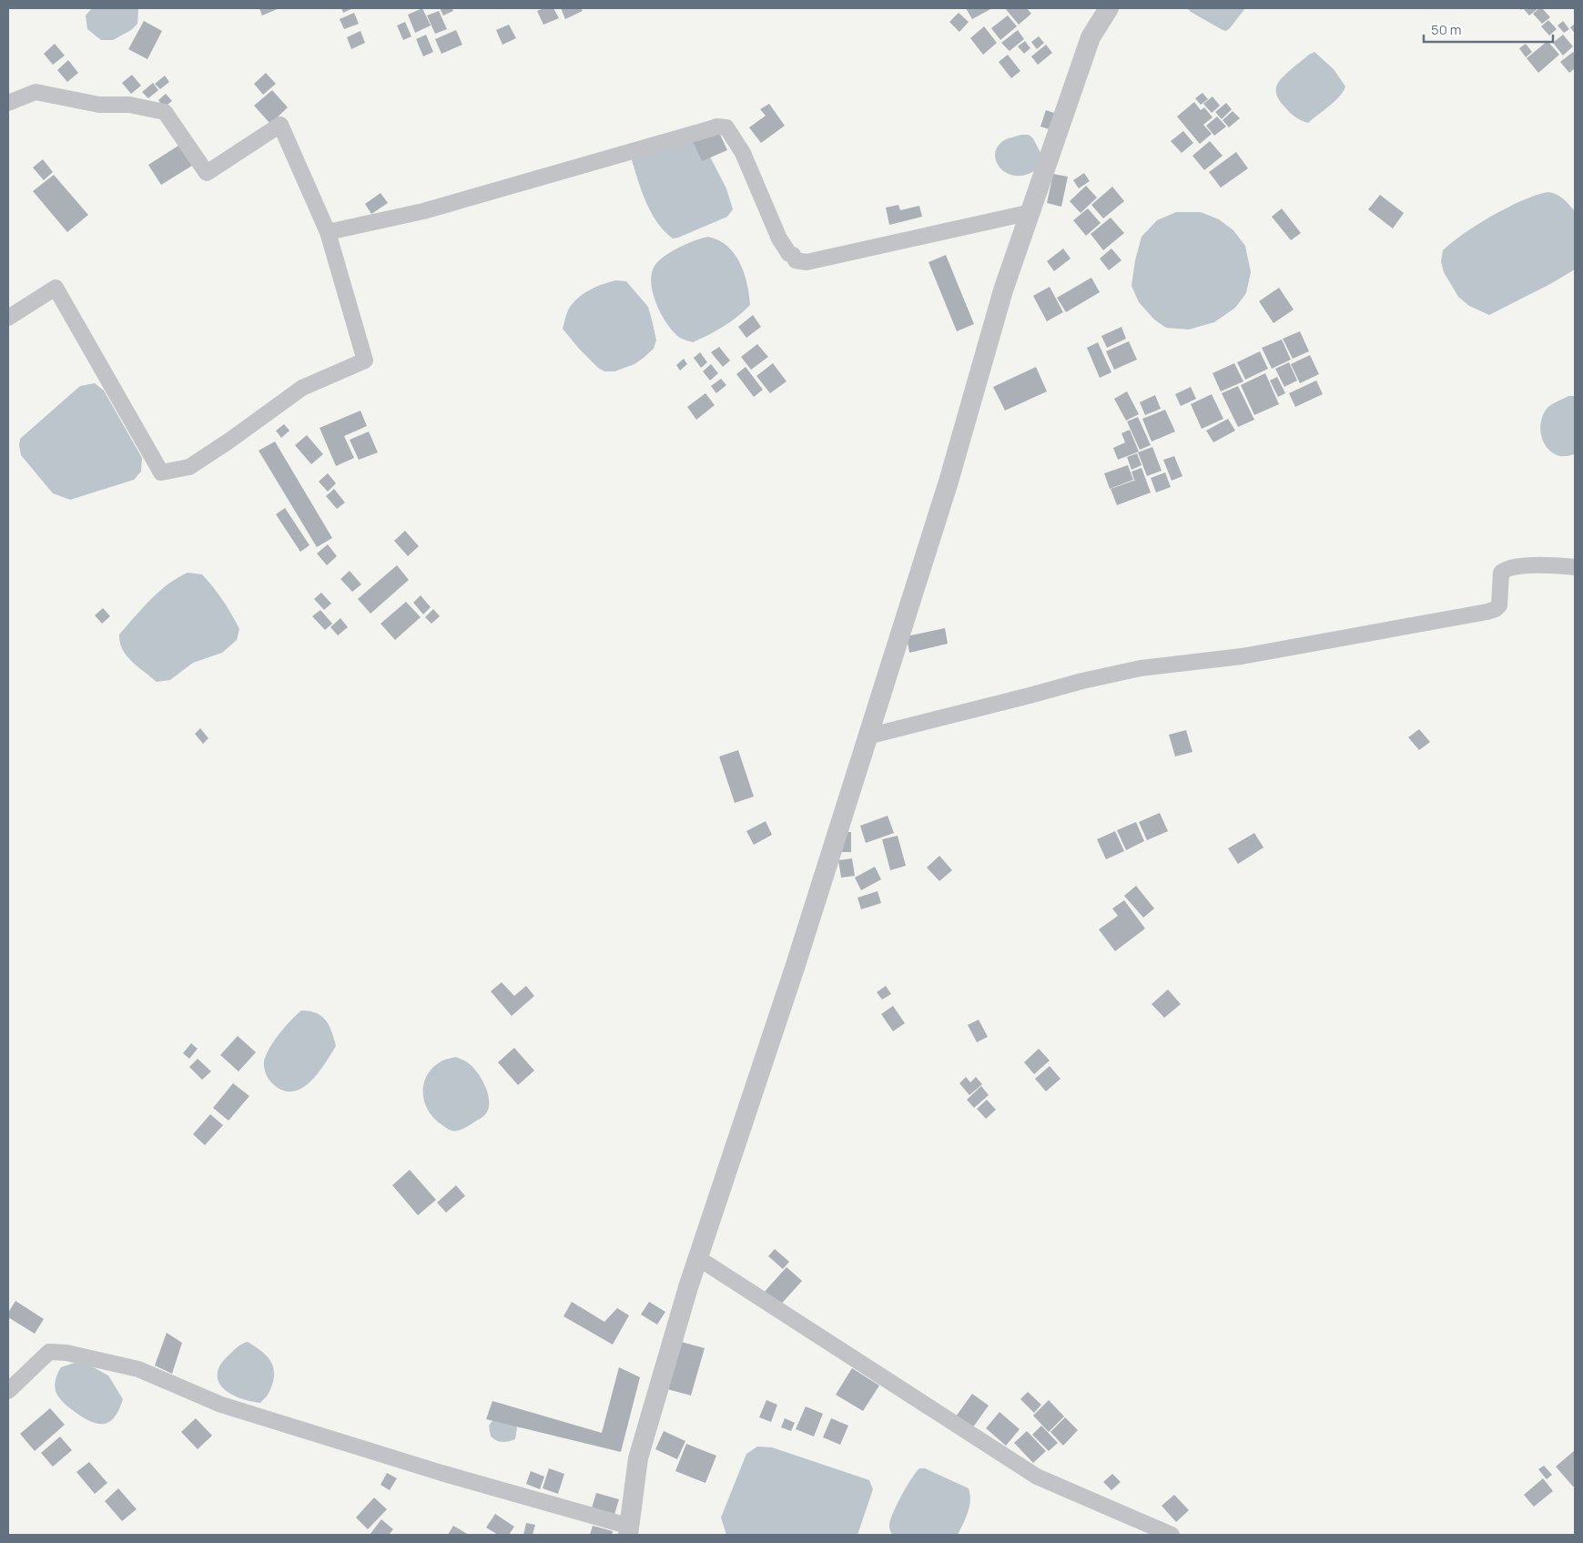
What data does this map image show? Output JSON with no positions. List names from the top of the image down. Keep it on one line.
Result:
{"scale_bar":"50 m"}
